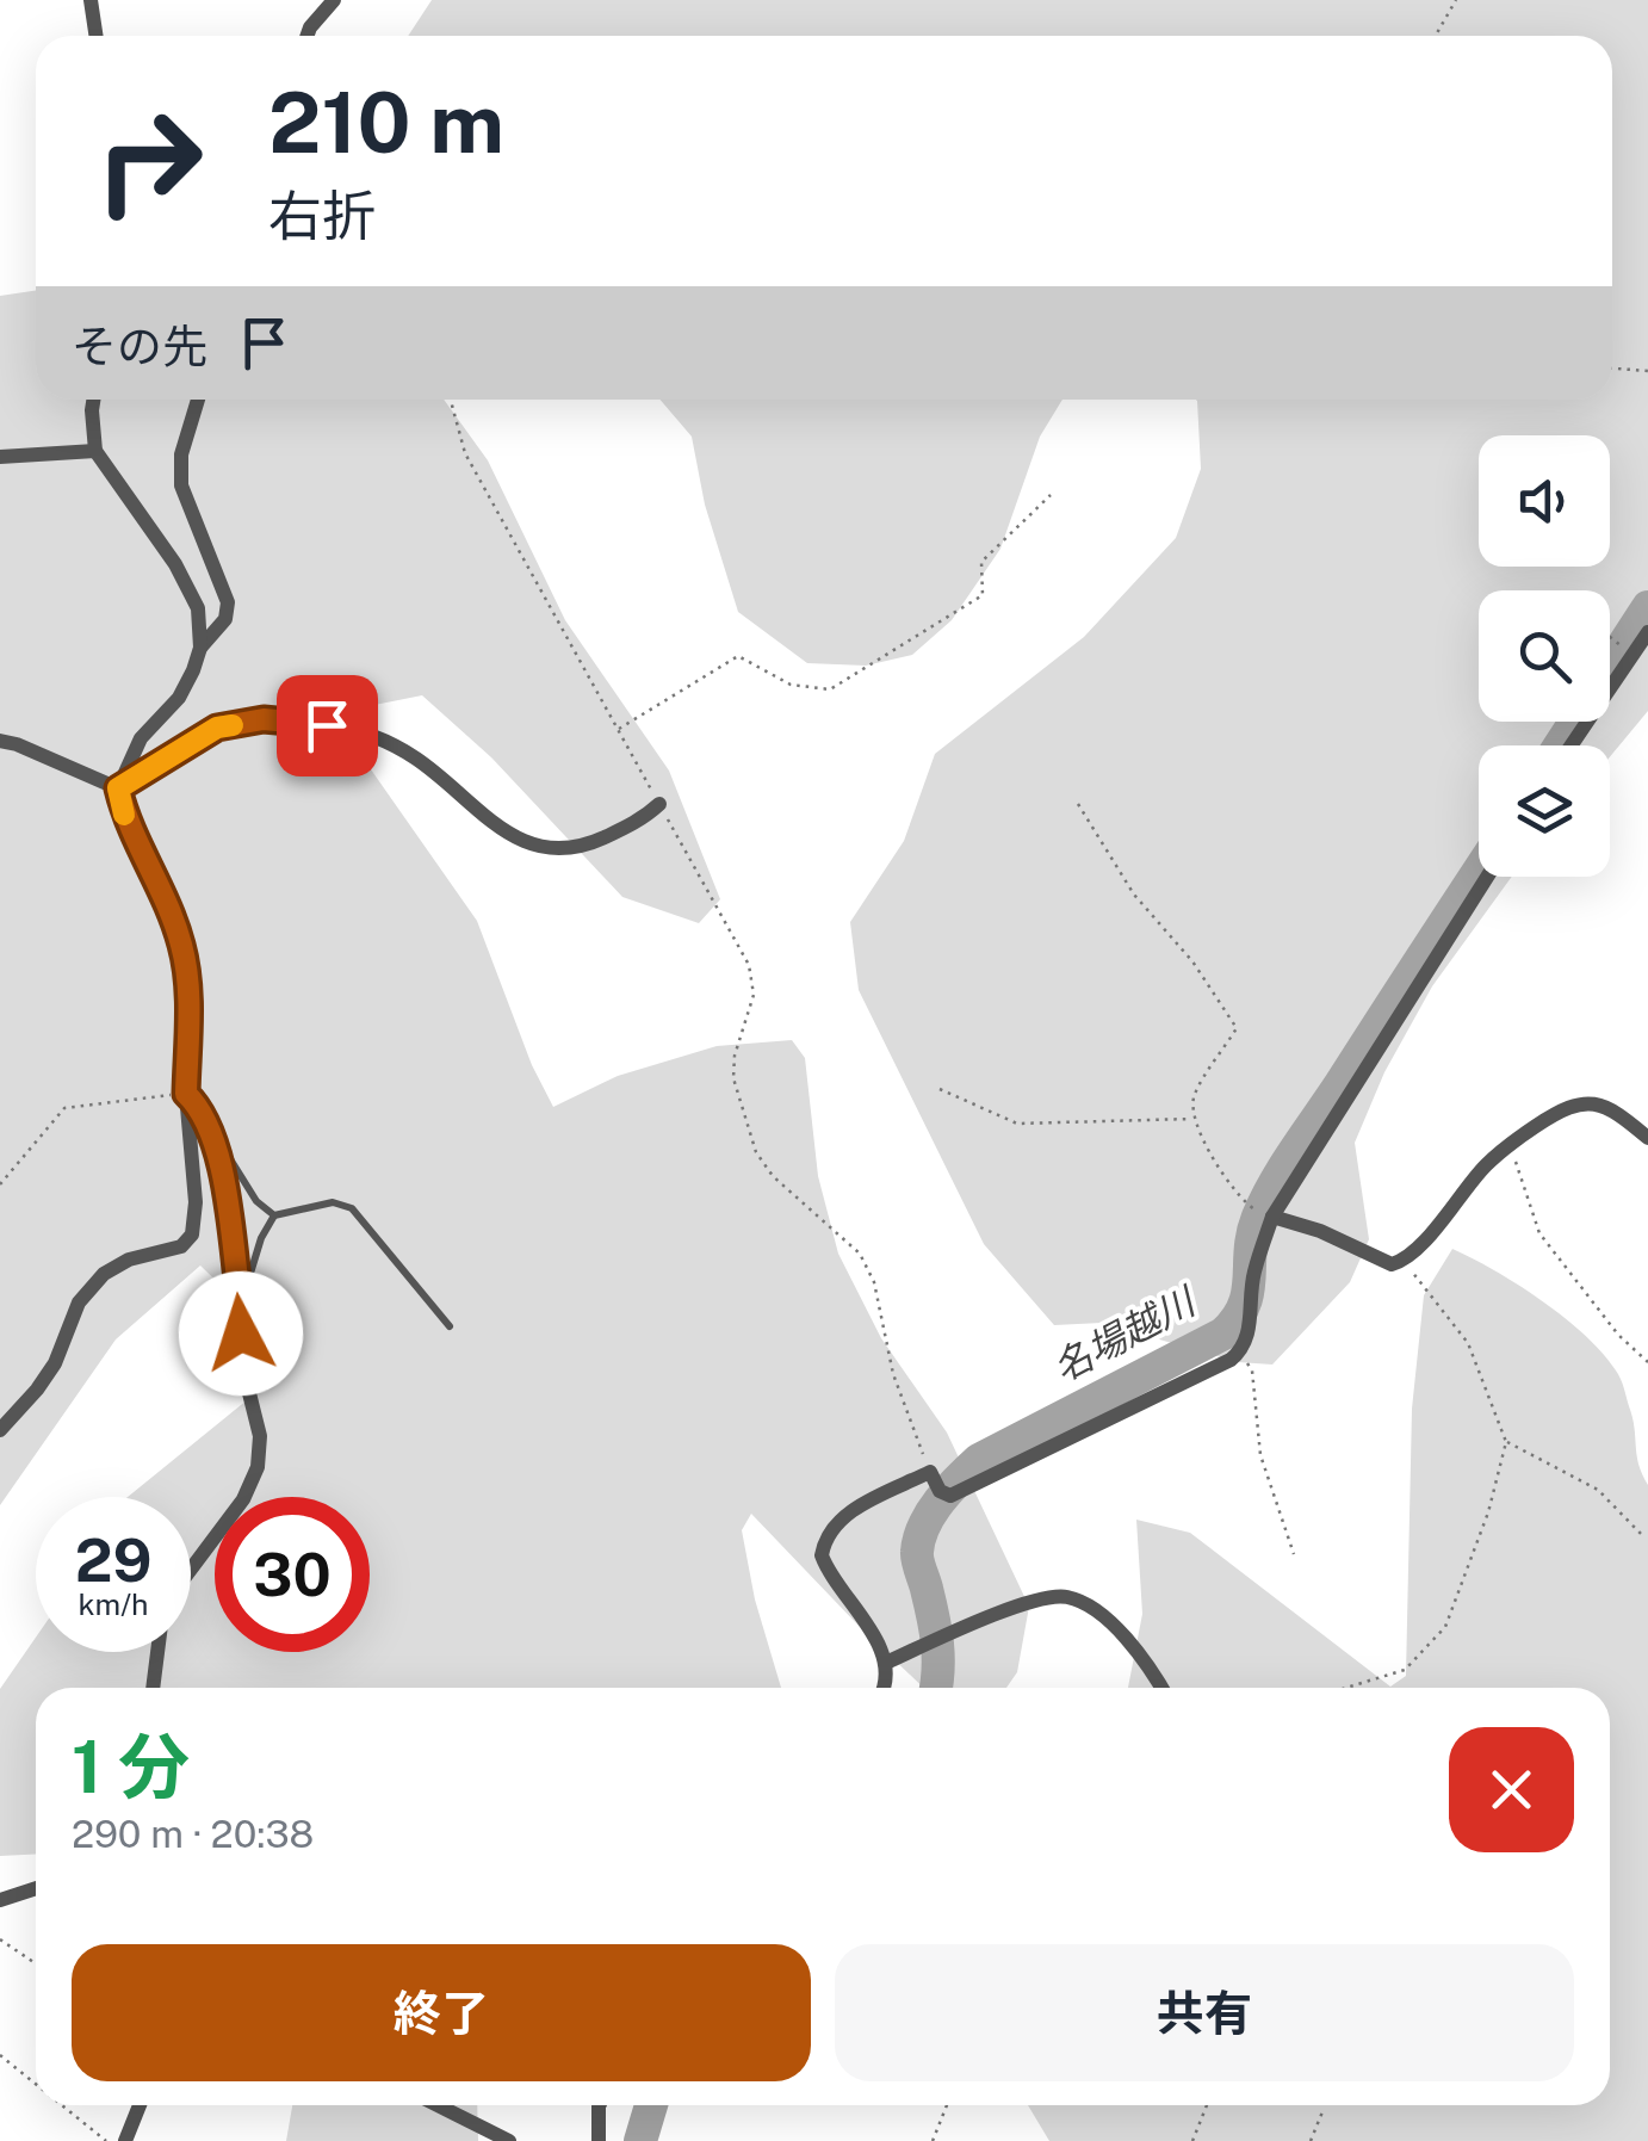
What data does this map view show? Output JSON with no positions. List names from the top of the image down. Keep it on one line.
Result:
{"water":["名場越川"],"page":{"turn":["210 m","右折"],"then":"その先","speed":"29 km/h","limit":"30","heading":["1 分","290 m · 20:38"],"buttons":["終了","共有"]}}
